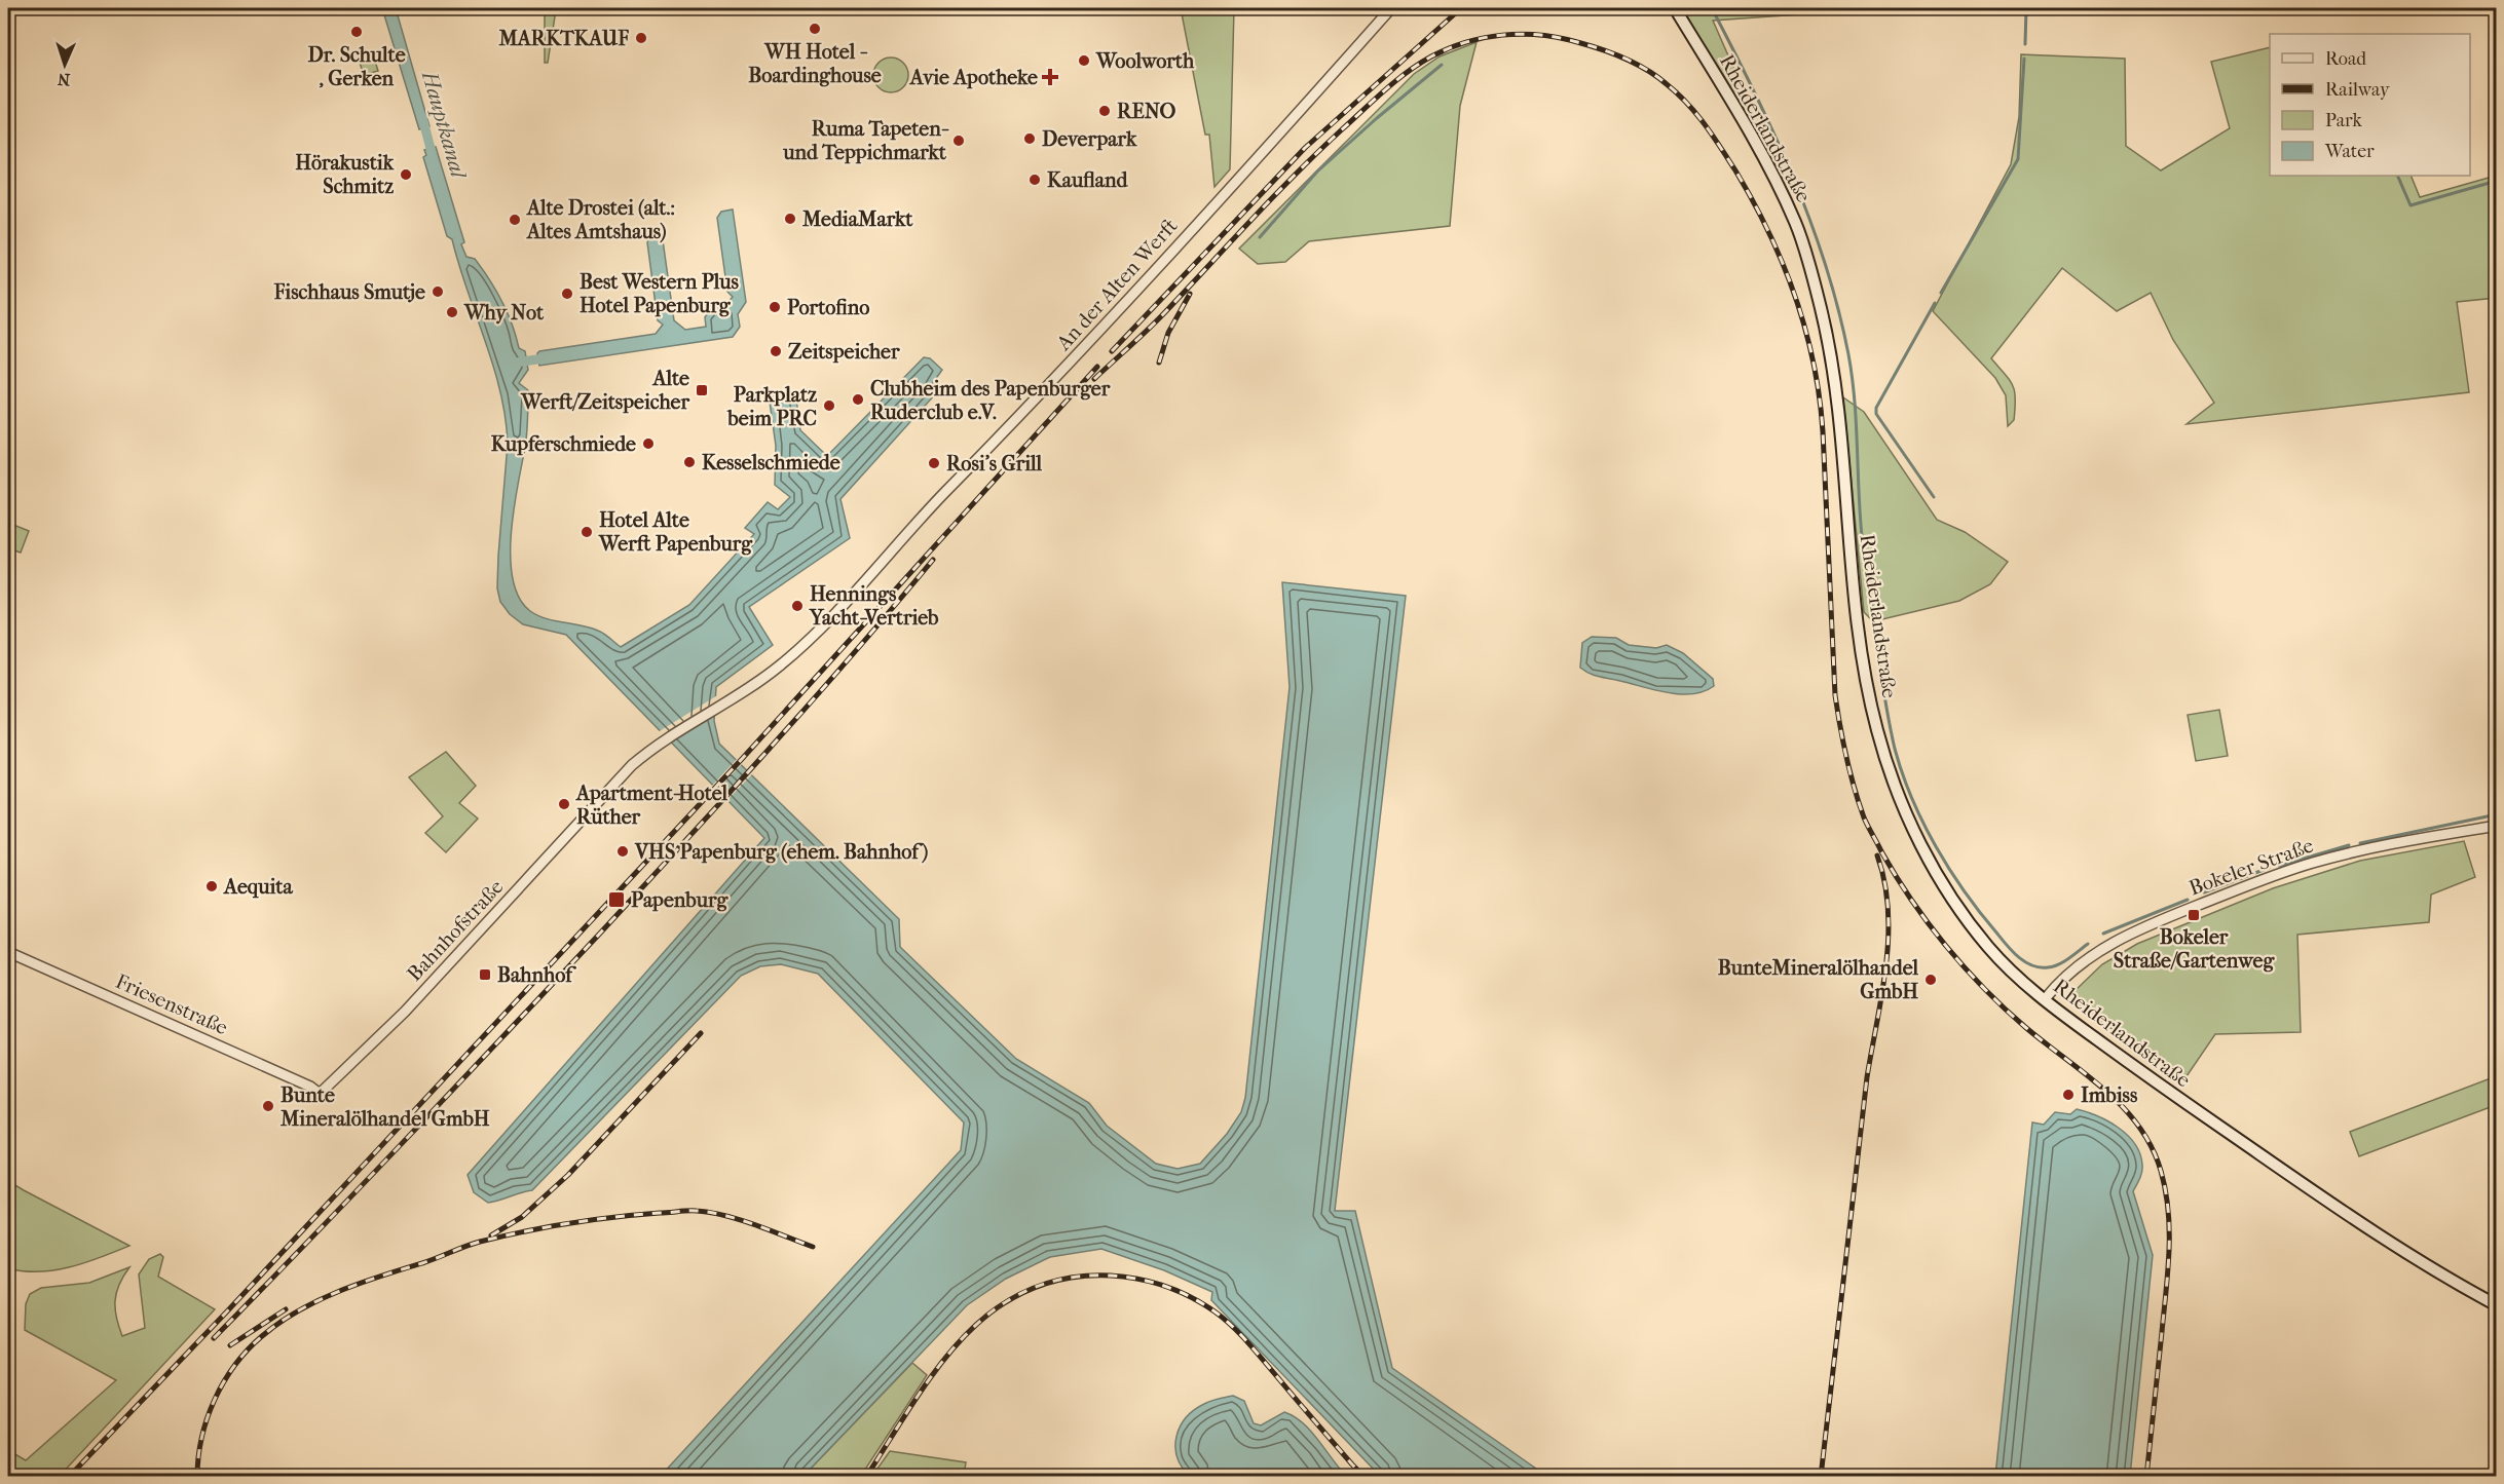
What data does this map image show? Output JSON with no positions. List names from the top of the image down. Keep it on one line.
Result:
{"streets":{"main road":["Rheiderlandstraße"],"street":["An der Alten Werft","Bokeler Straße","Bahnhofstraße","Friesenstraße"]},"crossings":[["Rheiderlandstraße","Bokeler Straße"],["An der Alten Werft","Bahnhofstraße"],["Bahnhofstraße","Friesenstraße"]],"water":["Hauptkanal"],"places":{"other":["WH Hotel - Boardinghouse","Dr. Schulte , Gerken","MARKTKAUF","Woolworth","RENO","Deverpark","Ruma Tapeten- und Teppichmarkt","Hörakustik Schmitz","Kaufland","MediaMarkt","Alte Drostei (alt.: Altes Amtshaus)","Fischhaus Smutje","Best Western Plus Hotel Papenburg","Portofino","Why Not","Zeitspeicher","Clubheim des Papenburger Ruderclub e.V.","Parkplatz beim PRC","Kupferschmiede","Kesselschmiede","Rosi's Grill","Hotel Alte Werft Papenburg","Hennings Yacht-Vertrieb","Apartment-Hotel Rüther","VHS Papenburg (ehem. Bahnhof)","Aequita","BunteMineralölhandel GmbH","Imbiss","Bunte Mineralölhandel GmbH"],"health":["Avie Apotheke"],"transit":["Alte Werft/Zeitspeicher","Papenburg","Bokeler Straße/Gartenweg","Bahnhof"]},"legend":["Road","Railway","Park","Water"],"north":"bottom"}
